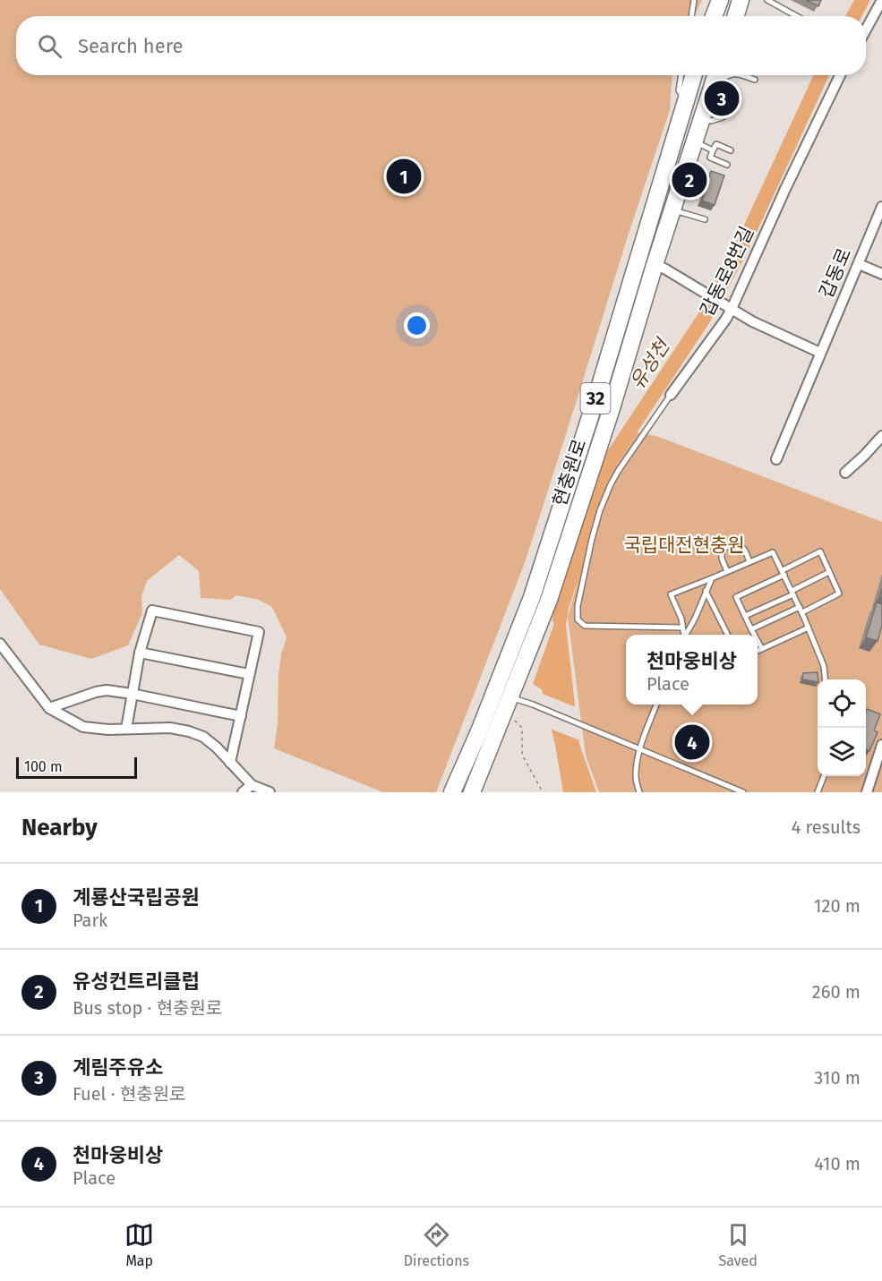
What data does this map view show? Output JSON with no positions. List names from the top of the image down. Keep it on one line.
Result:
{"streets":{"main road":["32","현충원로"],"street":["갑동로8번길","갑동로"]},"water":["유성천"],"parks":["국립대전현충원"],"scale_bar":"100 m","page":{"search":"Search here","pins":["3","1","2","4"],"popup":["천마웅비상","Place"],"scale":"100 m","heading":["Nearby","4 results"],"list":[{"mark":"1","name":"계룡산국립공원","note":"Park","value":"120 m"},{"mark":"2","name":"유성컨트리클럽","note":"Bus stop · 현충원로","value":"260 m"},{"mark":"3","name":"계림주유소","note":"Fuel · 현충원로","value":"310 m"},{"mark":"4","name":"천마웅비상","note":"Place","value":"410 m"}],"nav":["Map","Directions","Saved"]}}
